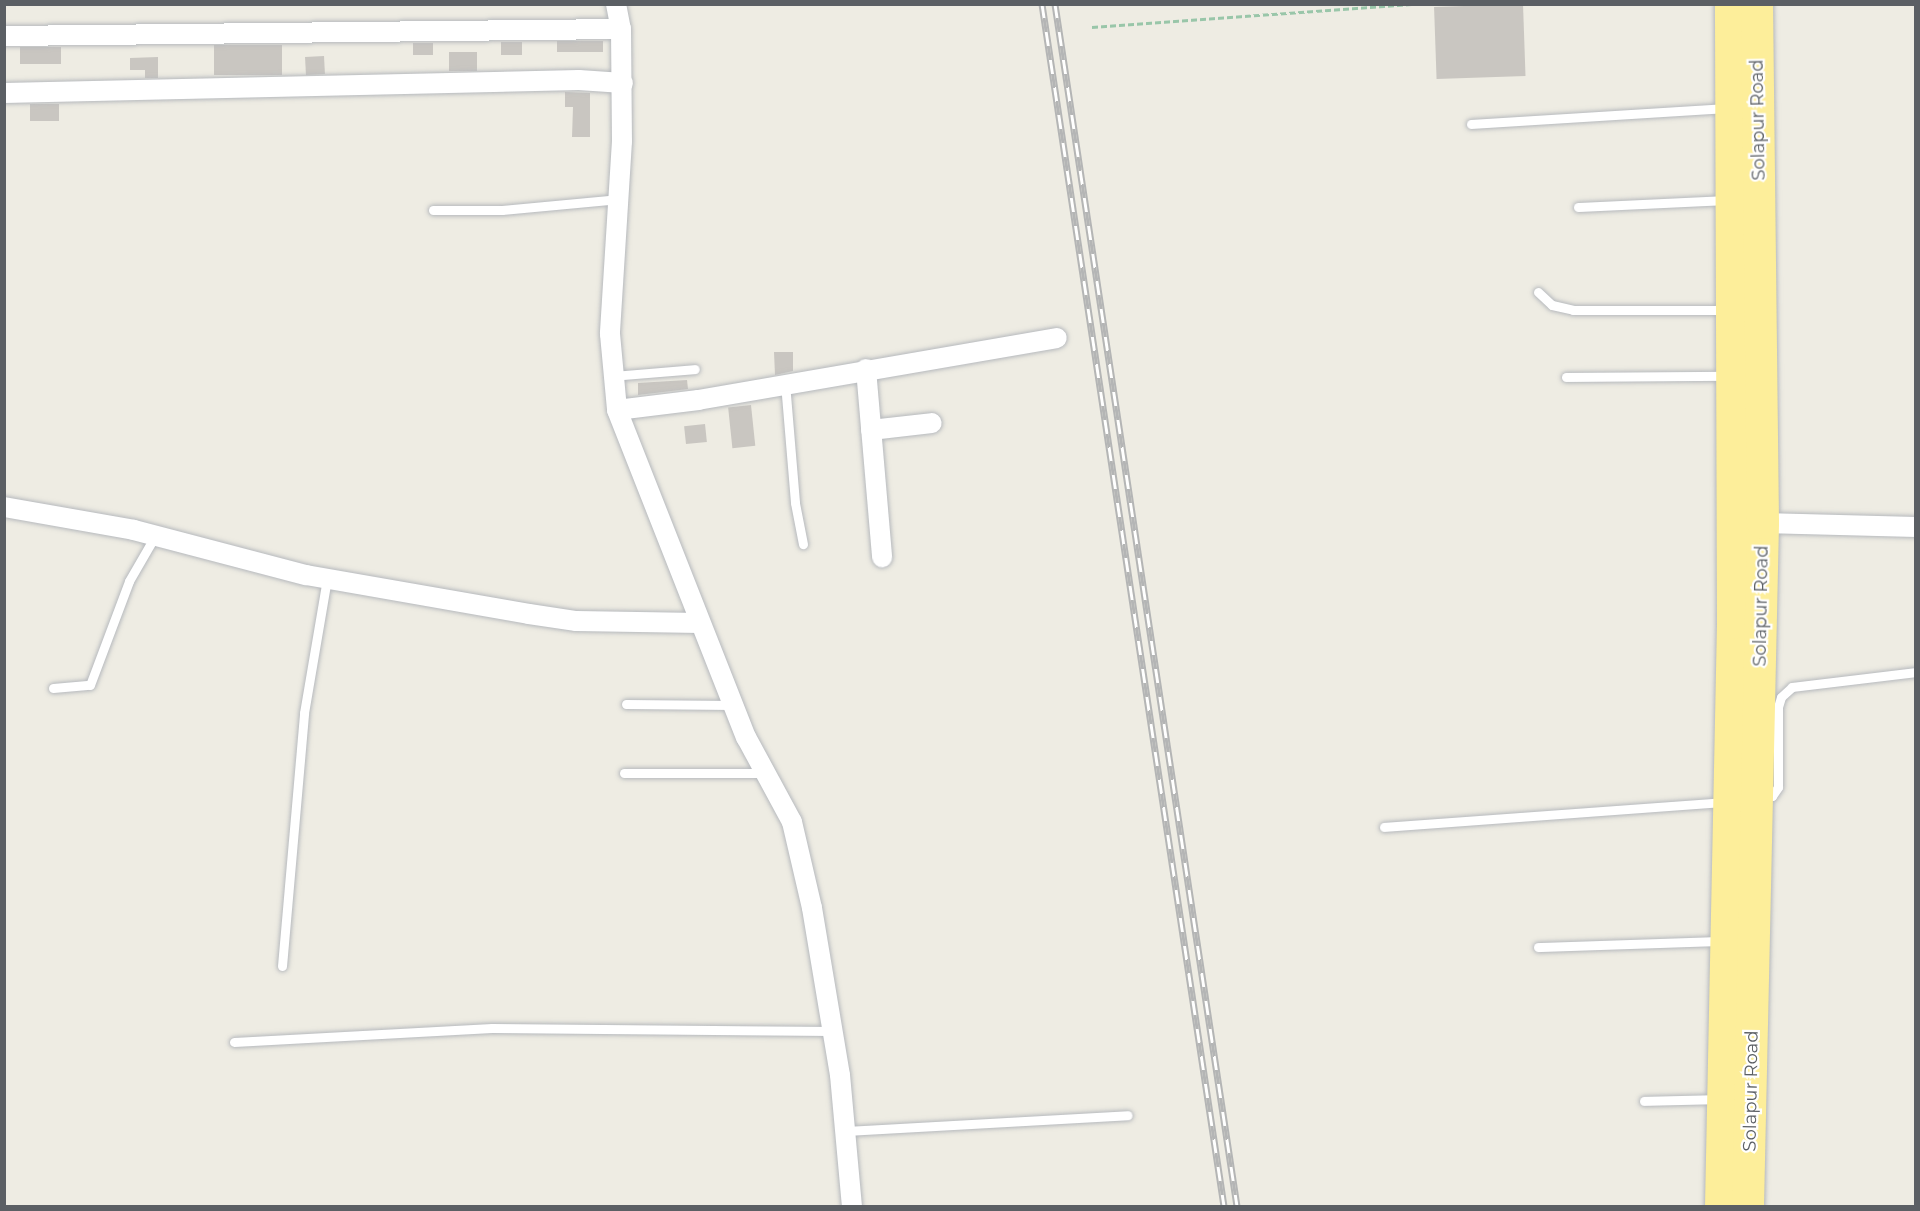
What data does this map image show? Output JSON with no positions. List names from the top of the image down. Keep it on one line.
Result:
{"streets":{"highway":["Solapur Road"]}}
